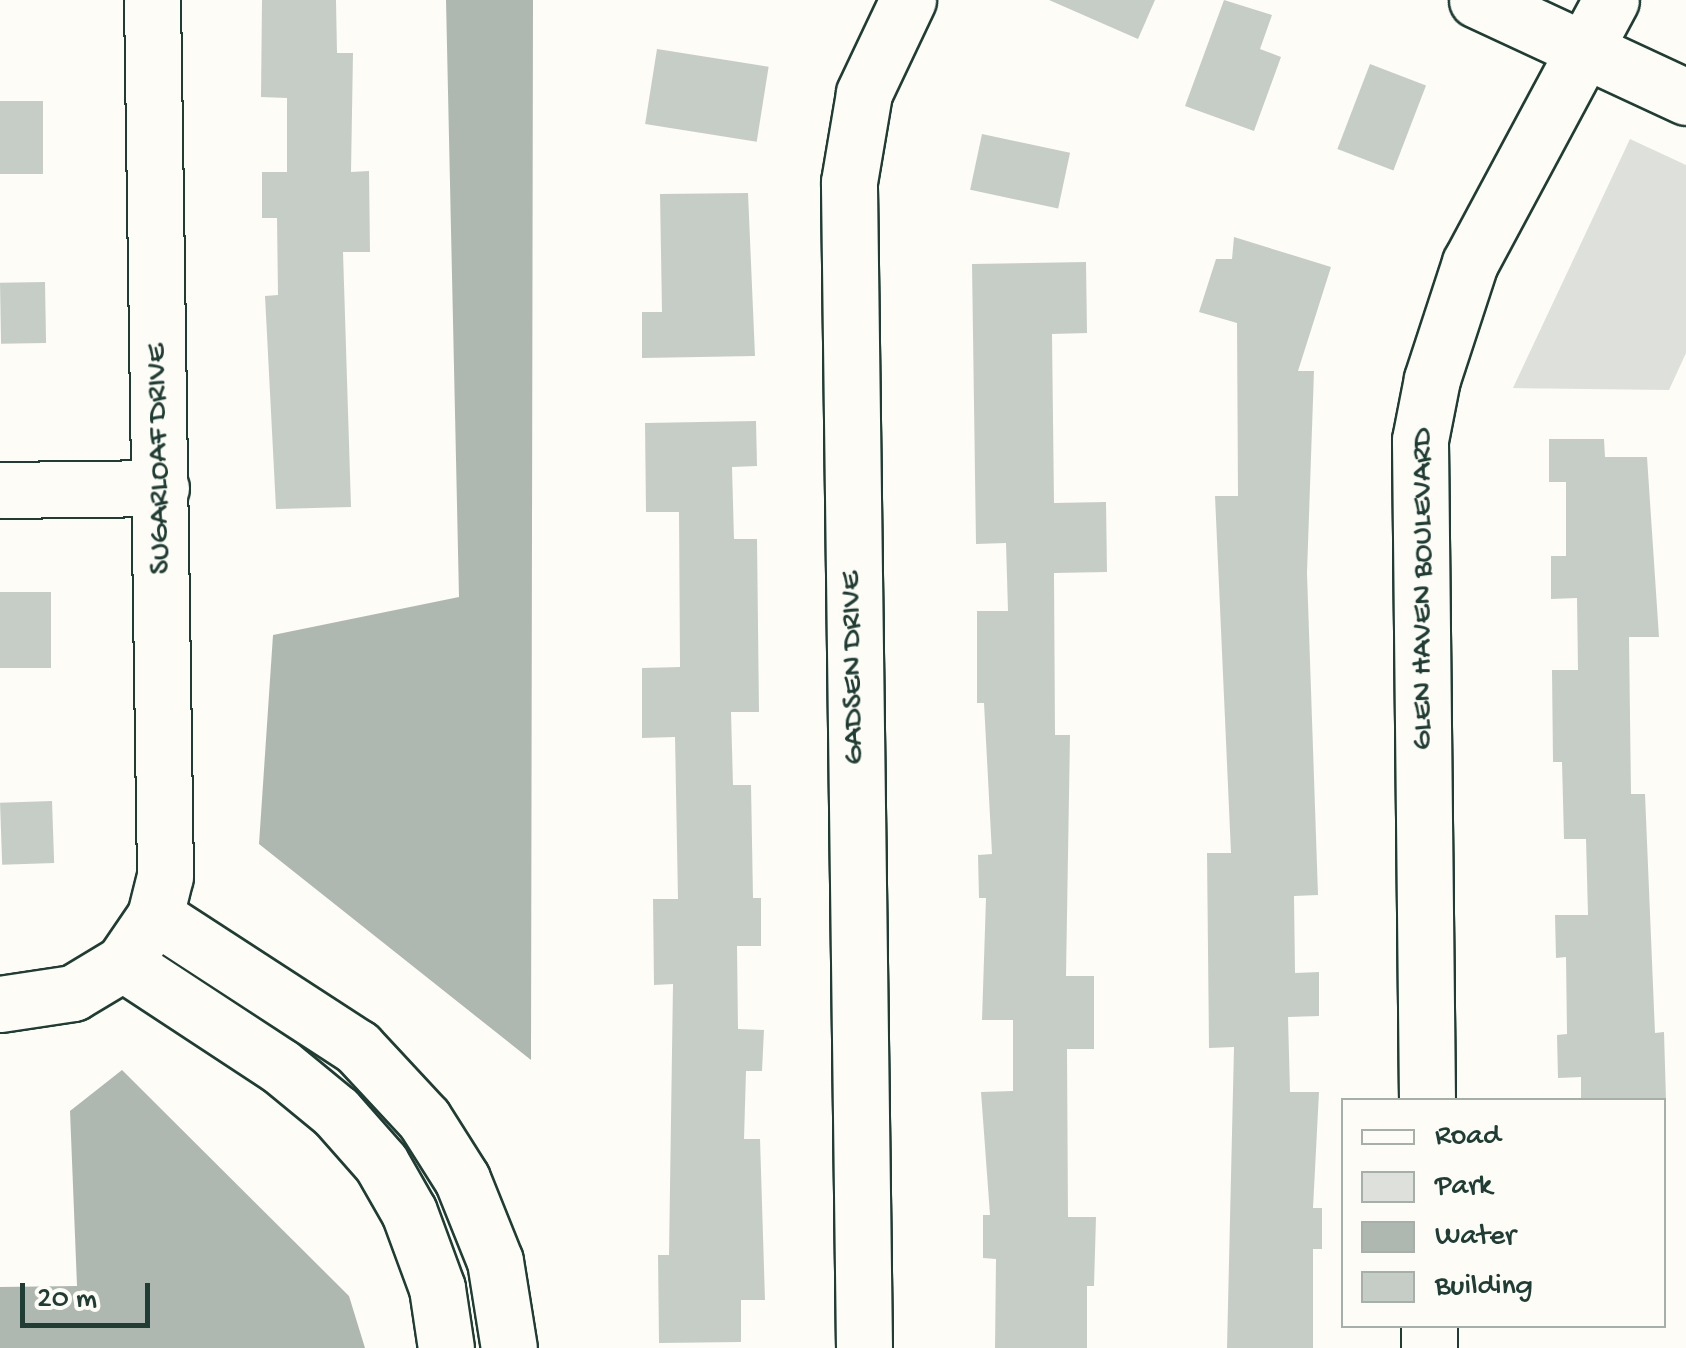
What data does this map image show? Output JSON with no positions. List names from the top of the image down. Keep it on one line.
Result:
{"streets":{"street":["SUGARLOAF DRIVE","GLEN HAVEN BOULEVARD","GADSEN DRIVE"]},"legend":["Road","Park","Water","Building"],"scale_bar":"20 m"}
